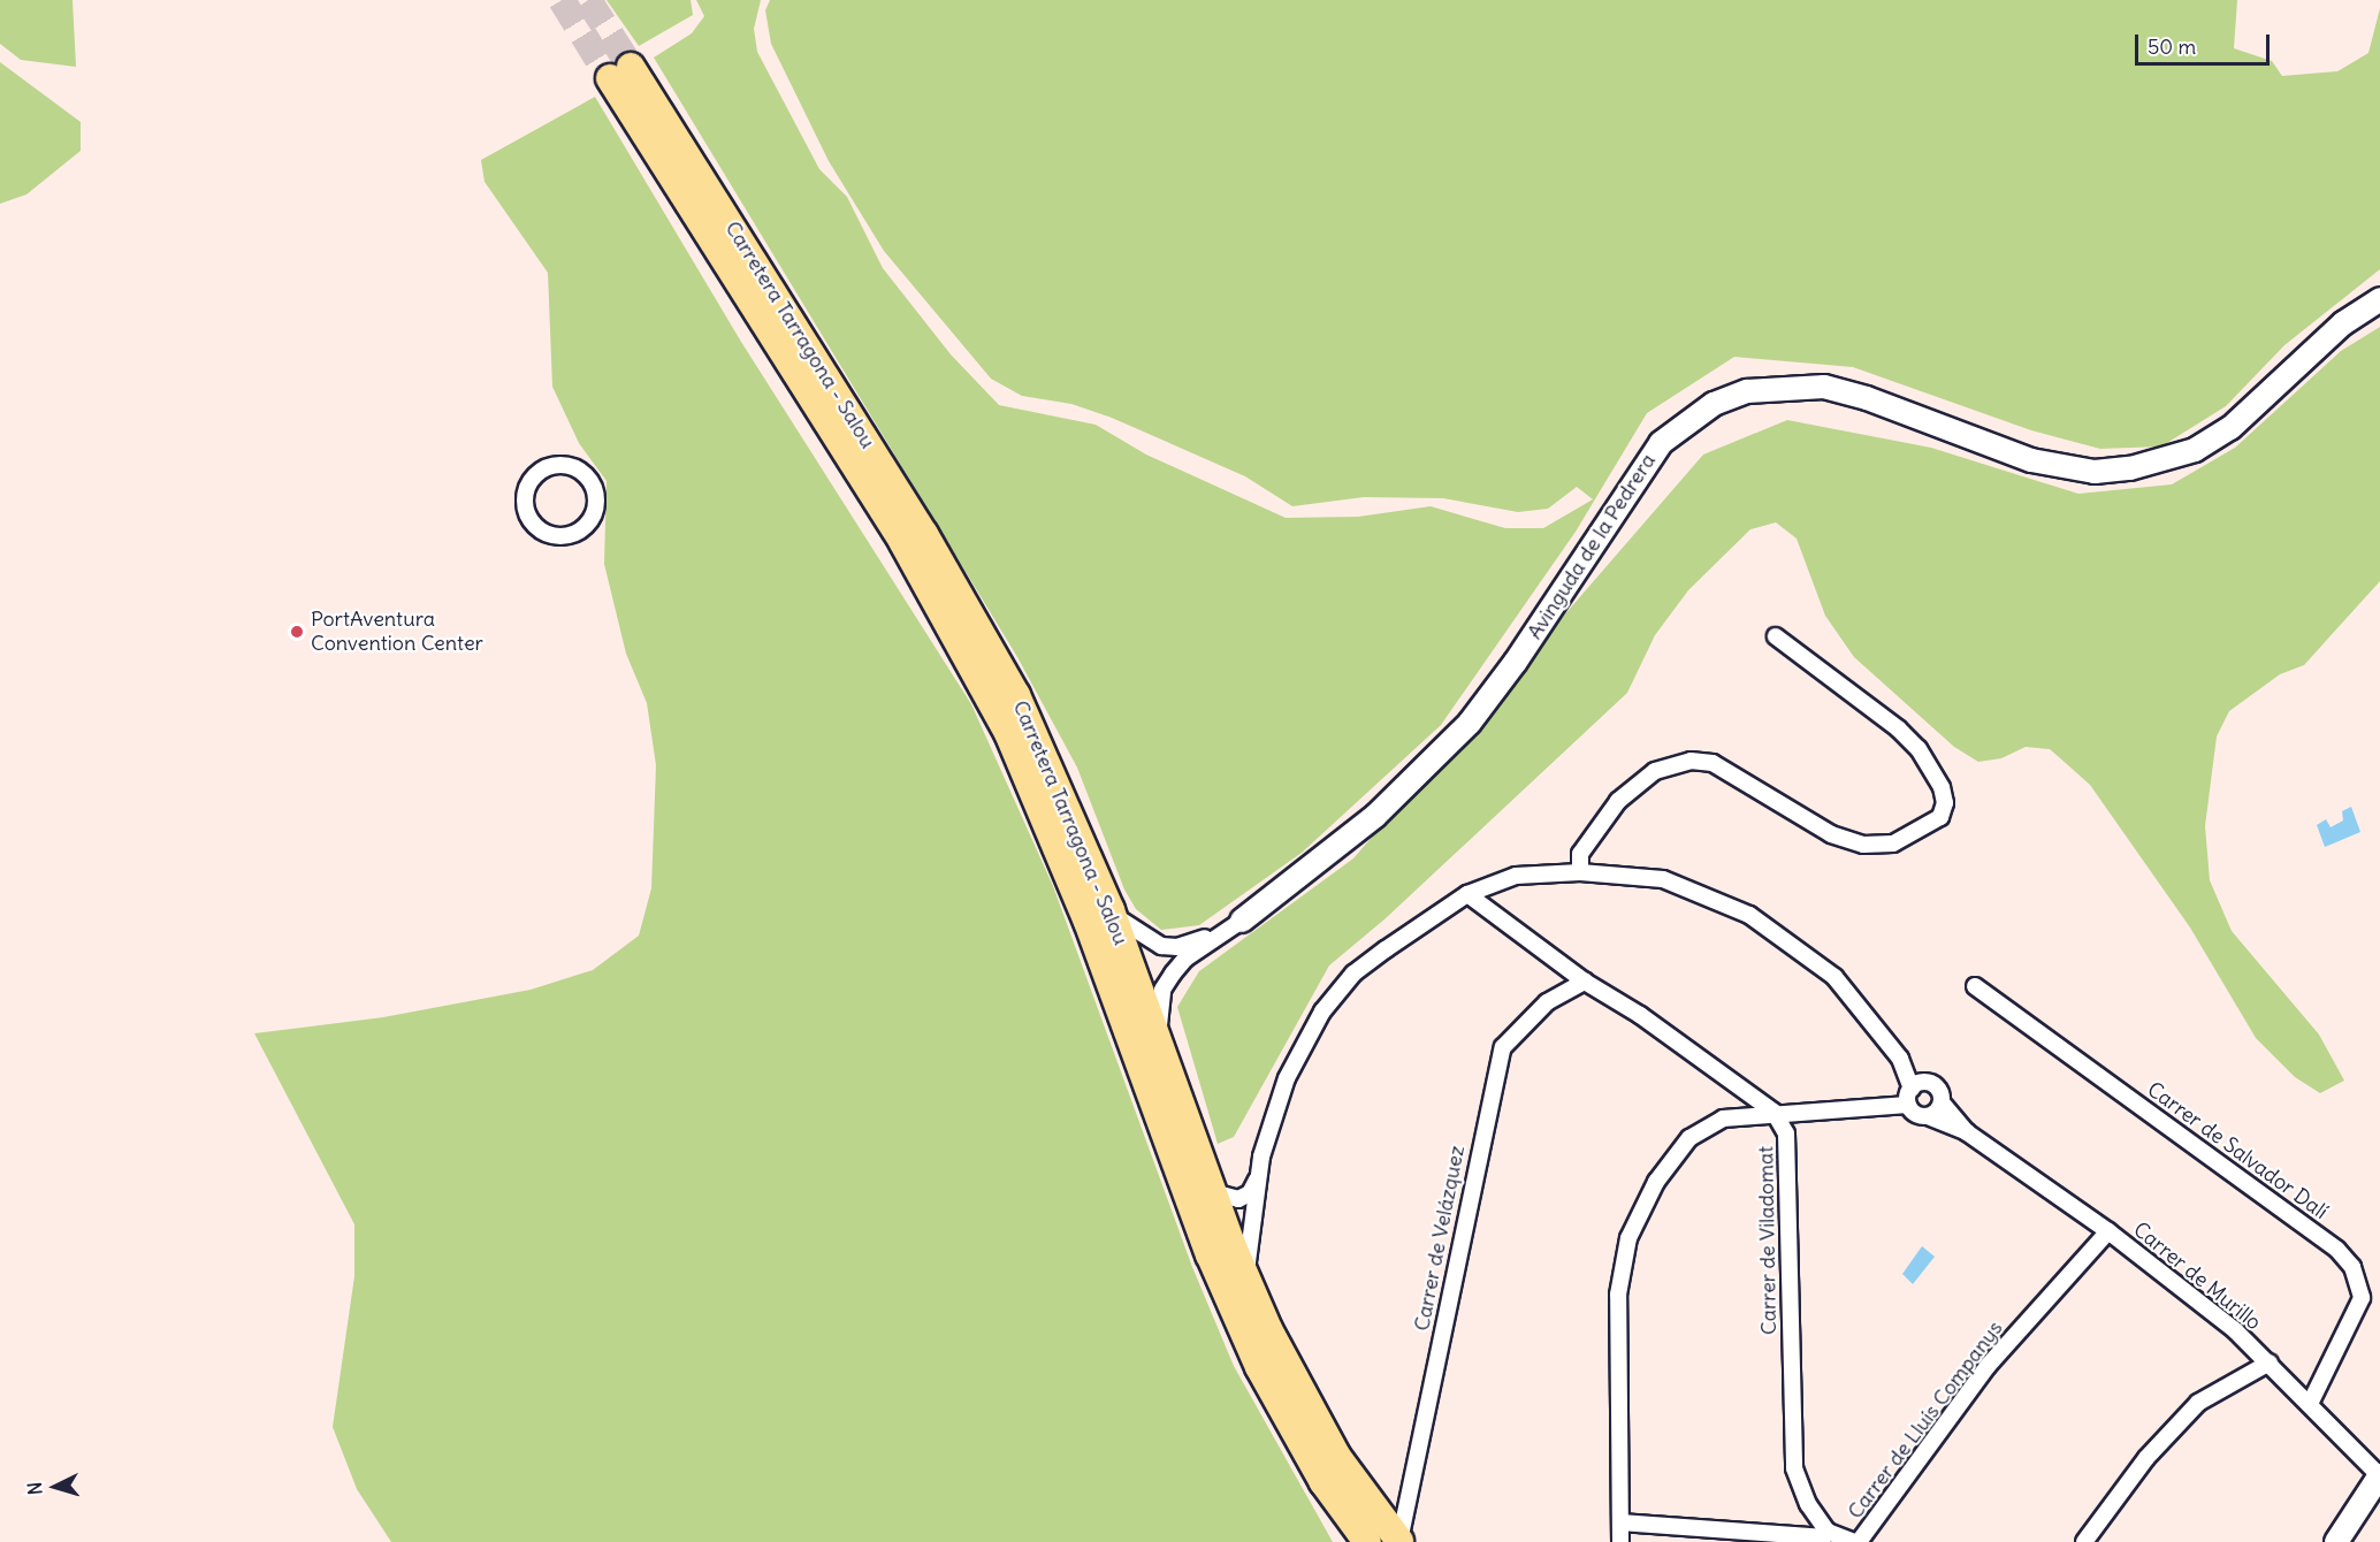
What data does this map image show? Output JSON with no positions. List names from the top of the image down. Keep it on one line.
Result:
{"streets":{"highway":["Carretera Tarragona - Salou"],"street":["Avinguda de la Pedrera","Carrer de Salvador Dalí","Carrer de Velázquez","Carrer de Viladomat","Carrer de Murillo","Carrer de Lluís Companys"]},"crossings":[["Carretera Tarragona - Salou","Avinguda de la Pedrera"],["Carretera Tarragona - Salou","Carrer de Velázquez"],["Carrer de Salvador Dalí","Carrer de Murillo"],["Carrer de Murillo","Carrer de Lluís Companys"]],"places":["PortAventura Convention Center"],"scale_bar":"50 m","north":"left"}
